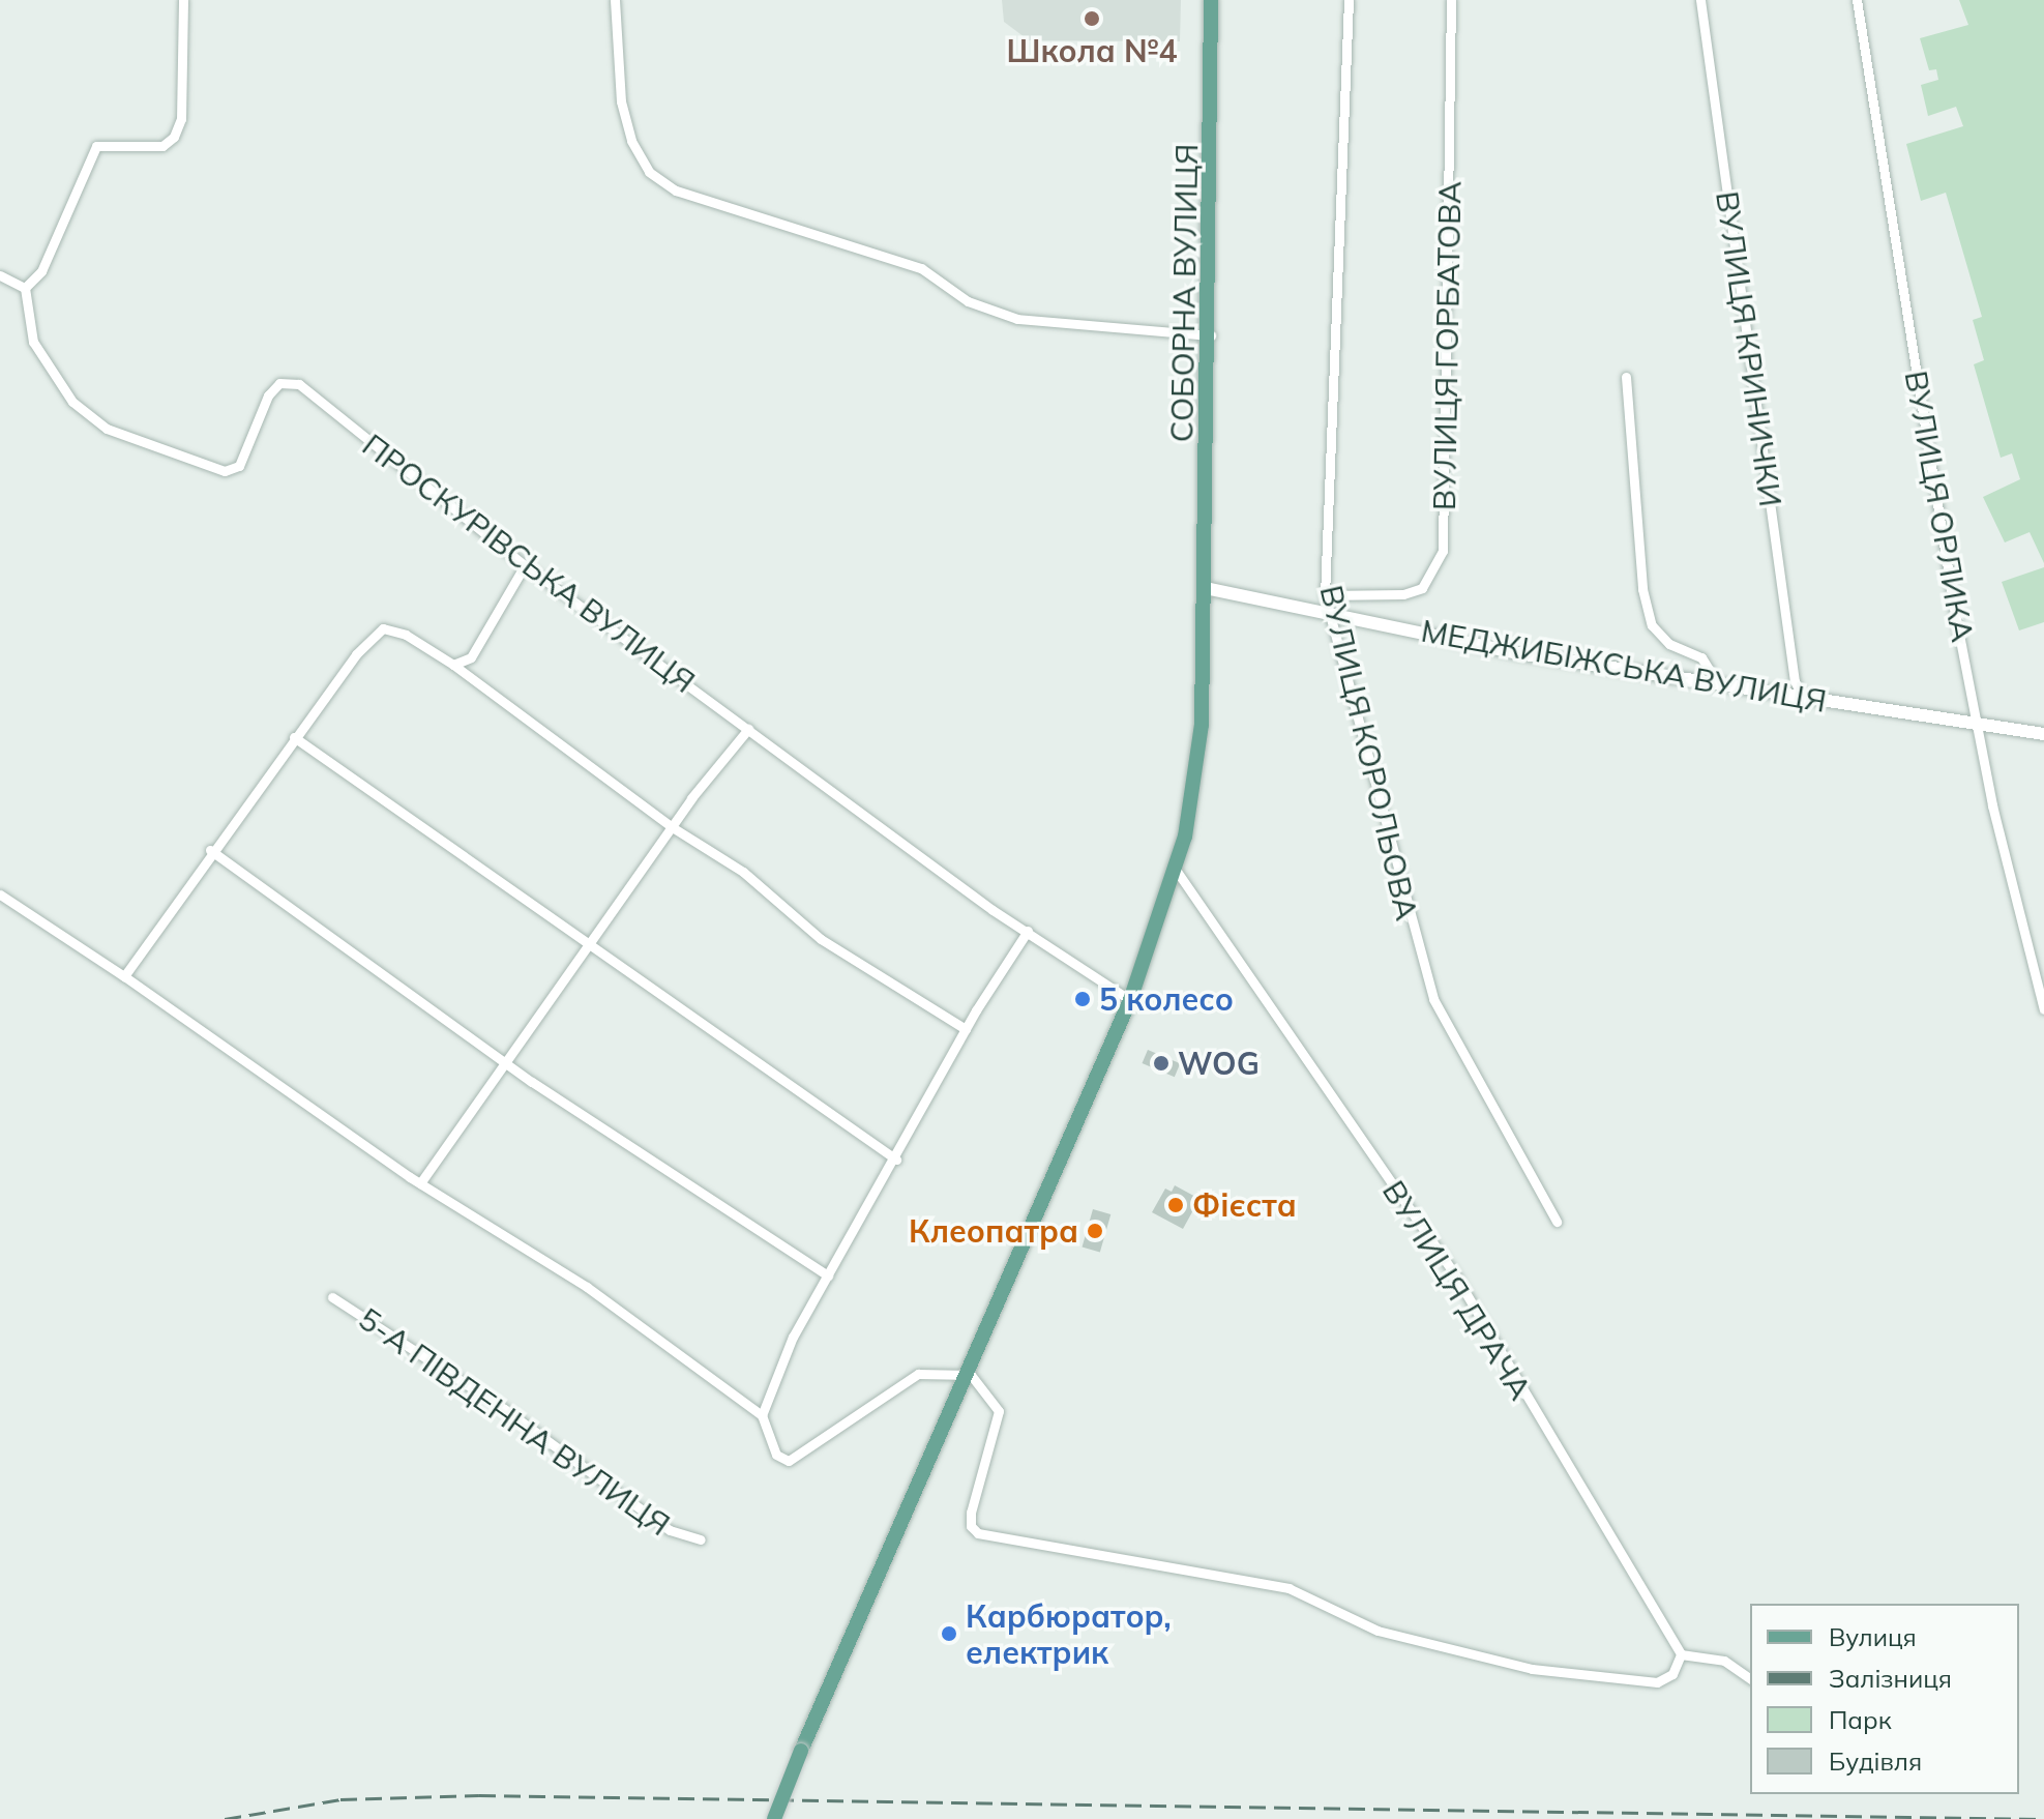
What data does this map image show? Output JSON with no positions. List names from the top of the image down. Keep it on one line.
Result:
{"streets":{"main road":["СОБОРНА ВУЛИЦЯ","МЕДЖИБІЖСЬКА ВУЛИЦЯ"],"street":["ВУЛИЦЯ ГОРБАТОВА","ВУЛИЦЯ КРИНИЧКИ","ВУЛИЦЯ ОРЛИКА","ПРОСКУРІВСЬКА ВУЛИЦЯ","ВУЛИЦЯ КОРОЛЬОВА","ВУЛИЦЯ ДРАЧА","5-А ПІВДЕННА ВУЛИЦЯ"]},"crossings":[["СОБОРНА ВУЛИЦЯ","ПРОСКУРІВСЬКА ВУЛИЦЯ"],["СОБОРНА ВУЛИЦЯ","МЕДЖИБІЖСЬКА ВУЛИЦЯ"],["СОБОРНА ВУЛИЦЯ","ВУЛИЦЯ ДРАЧА"],["ВУЛИЦЯ ГОРБАТОВА","ВУЛИЦЯ КОРОЛЬОВА"],["ВУЛИЦЯ КРИНИЧКИ","МЕДЖИБІЖСЬКА ВУЛИЦЯ"],["ВУЛИЦЯ ОРЛИКА","МЕДЖИБІЖСЬКА ВУЛИЦЯ"],["МЕДЖИБІЖСЬКА ВУЛИЦЯ","ВУЛИЦЯ КОРОЛЬОВА"]],"places":["Школа №4","5 колесо","WOG","Фієста","Клеопатра","Карбюратор, електрик"],"legend":["Вулиця","Залізниця","Парк","Будівля"]}
